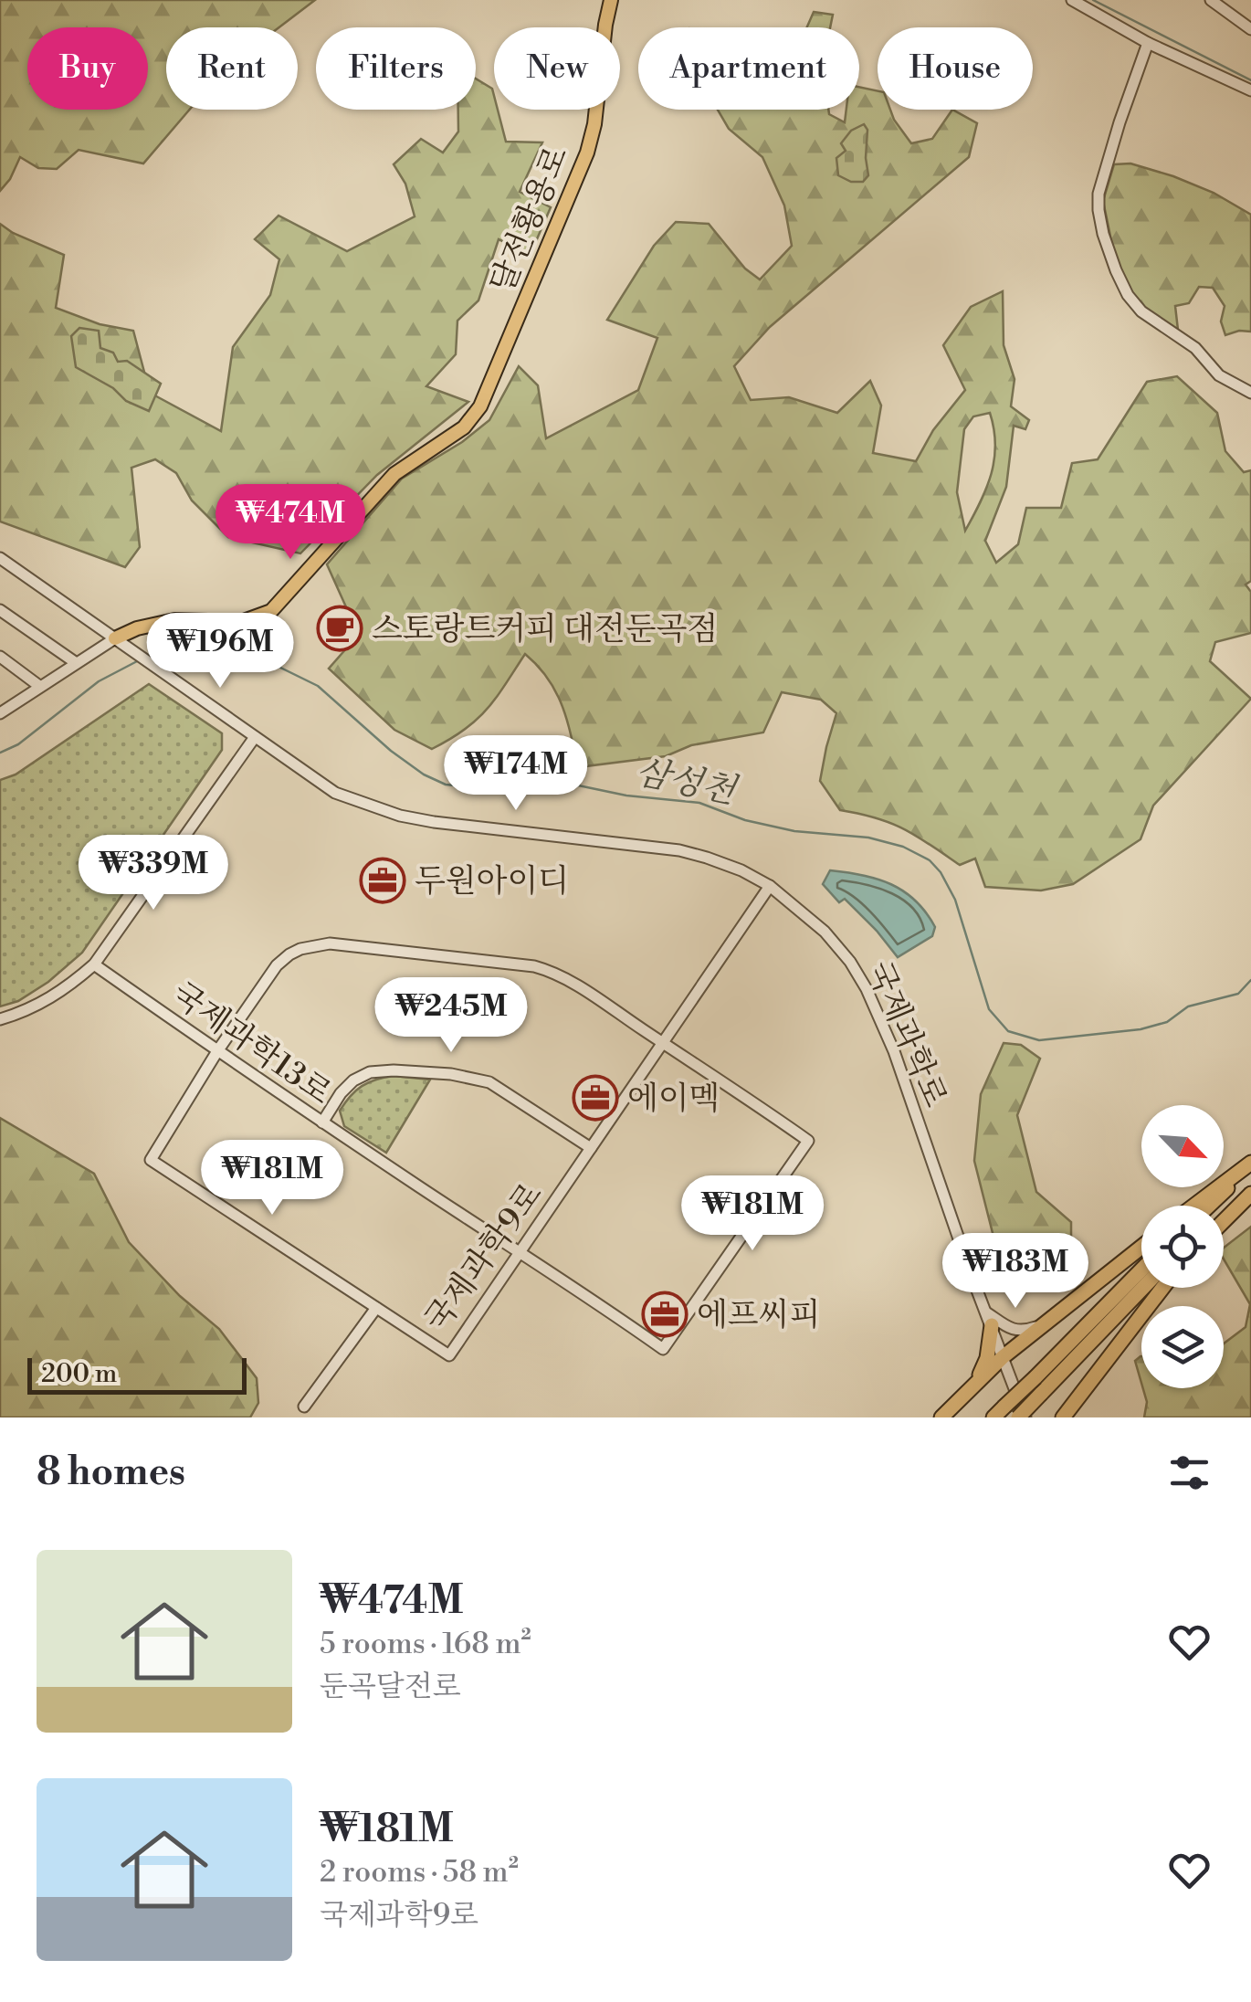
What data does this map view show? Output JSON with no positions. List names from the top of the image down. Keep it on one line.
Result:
{"streets":{"main road":["달전황용로"],"street":["국제과학로","국제과학13로","국제과학9로"]},"crossings":[["달전황용로","국제과학로"],["국제과학로","국제과학9로"],["국제과학13로","국제과학9로"]],"water":["삼성천"],"places":{"cafe":["스토랑트커피 대전둔곡점"],"office":["두원아이디","에이멕","에프씨피"]},"scale_bar":"200 m","north":"bottom right","page":{"chip":["Buy","Rent","Filters","New","Apartment","House"],"price":["₩474M","₩196M","₩174M","₩339M","₩245M","₩181M","₩181M","₩183M"],"scale":"200 m","heading":"8 homes","list":[{"name":"₩474M","note":"5 rooms · 168 m² · 둔곡달전로"},{"name":"₩181M","note":"2 rooms · 58 m² · 국제과학9로"}]}}
